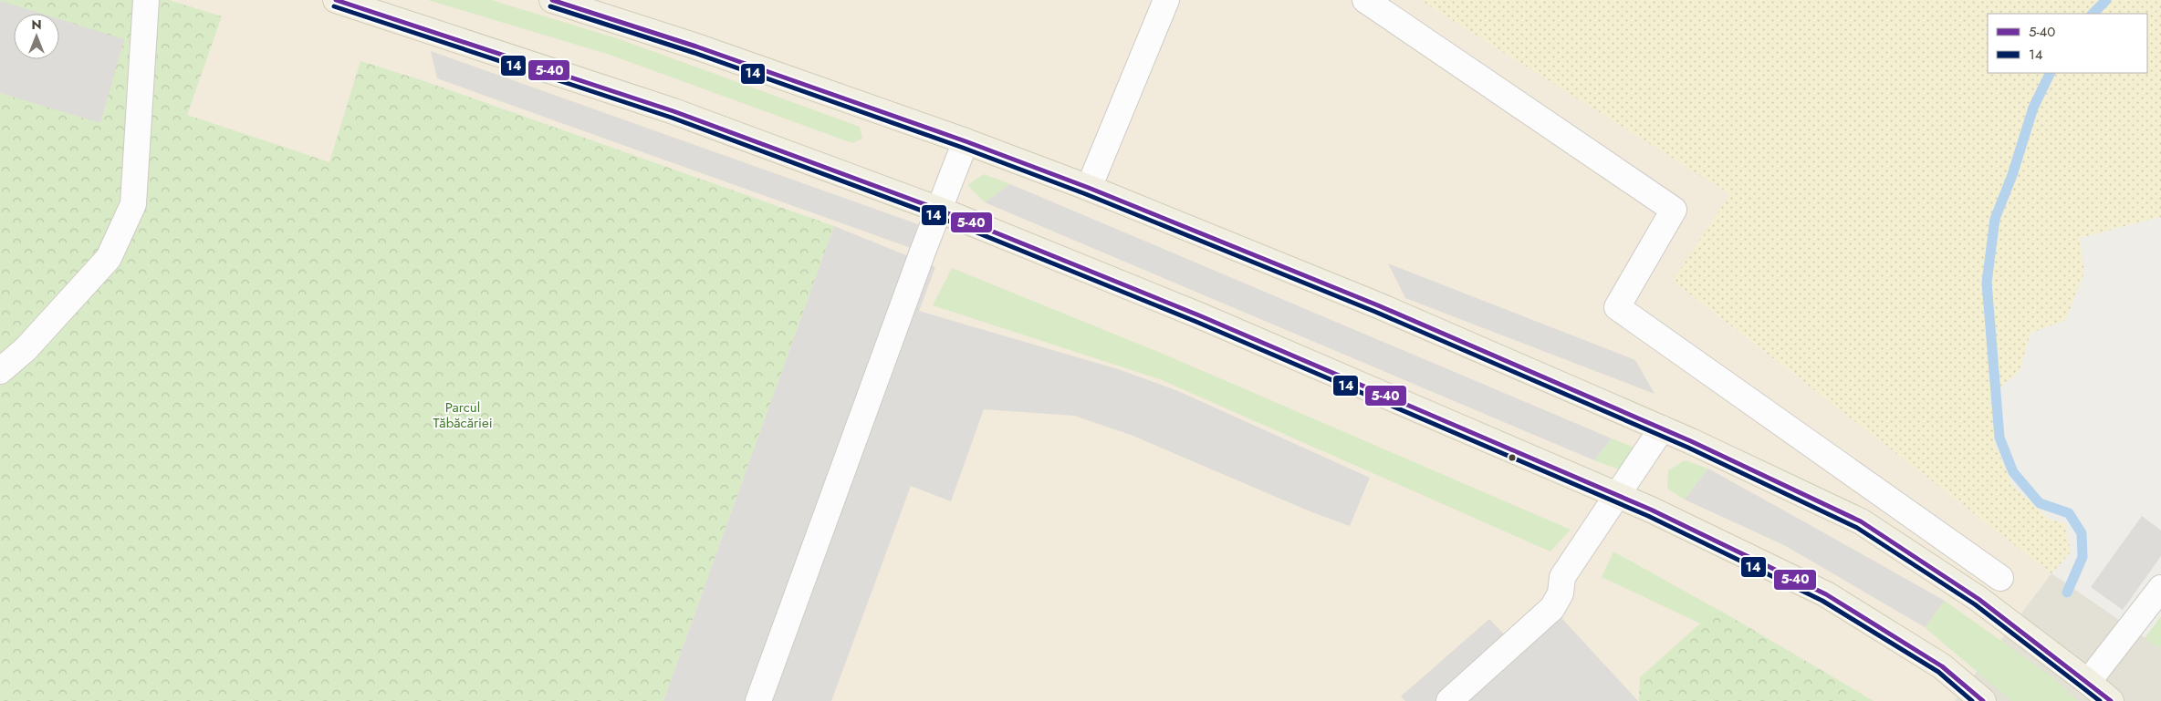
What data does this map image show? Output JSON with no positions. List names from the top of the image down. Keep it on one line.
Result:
{"parks":["Parcul Tăbăcăriei"],"lines":["transit line 5-40","transit line 14"],"legend":["5-40","14"],"north":"top"}
